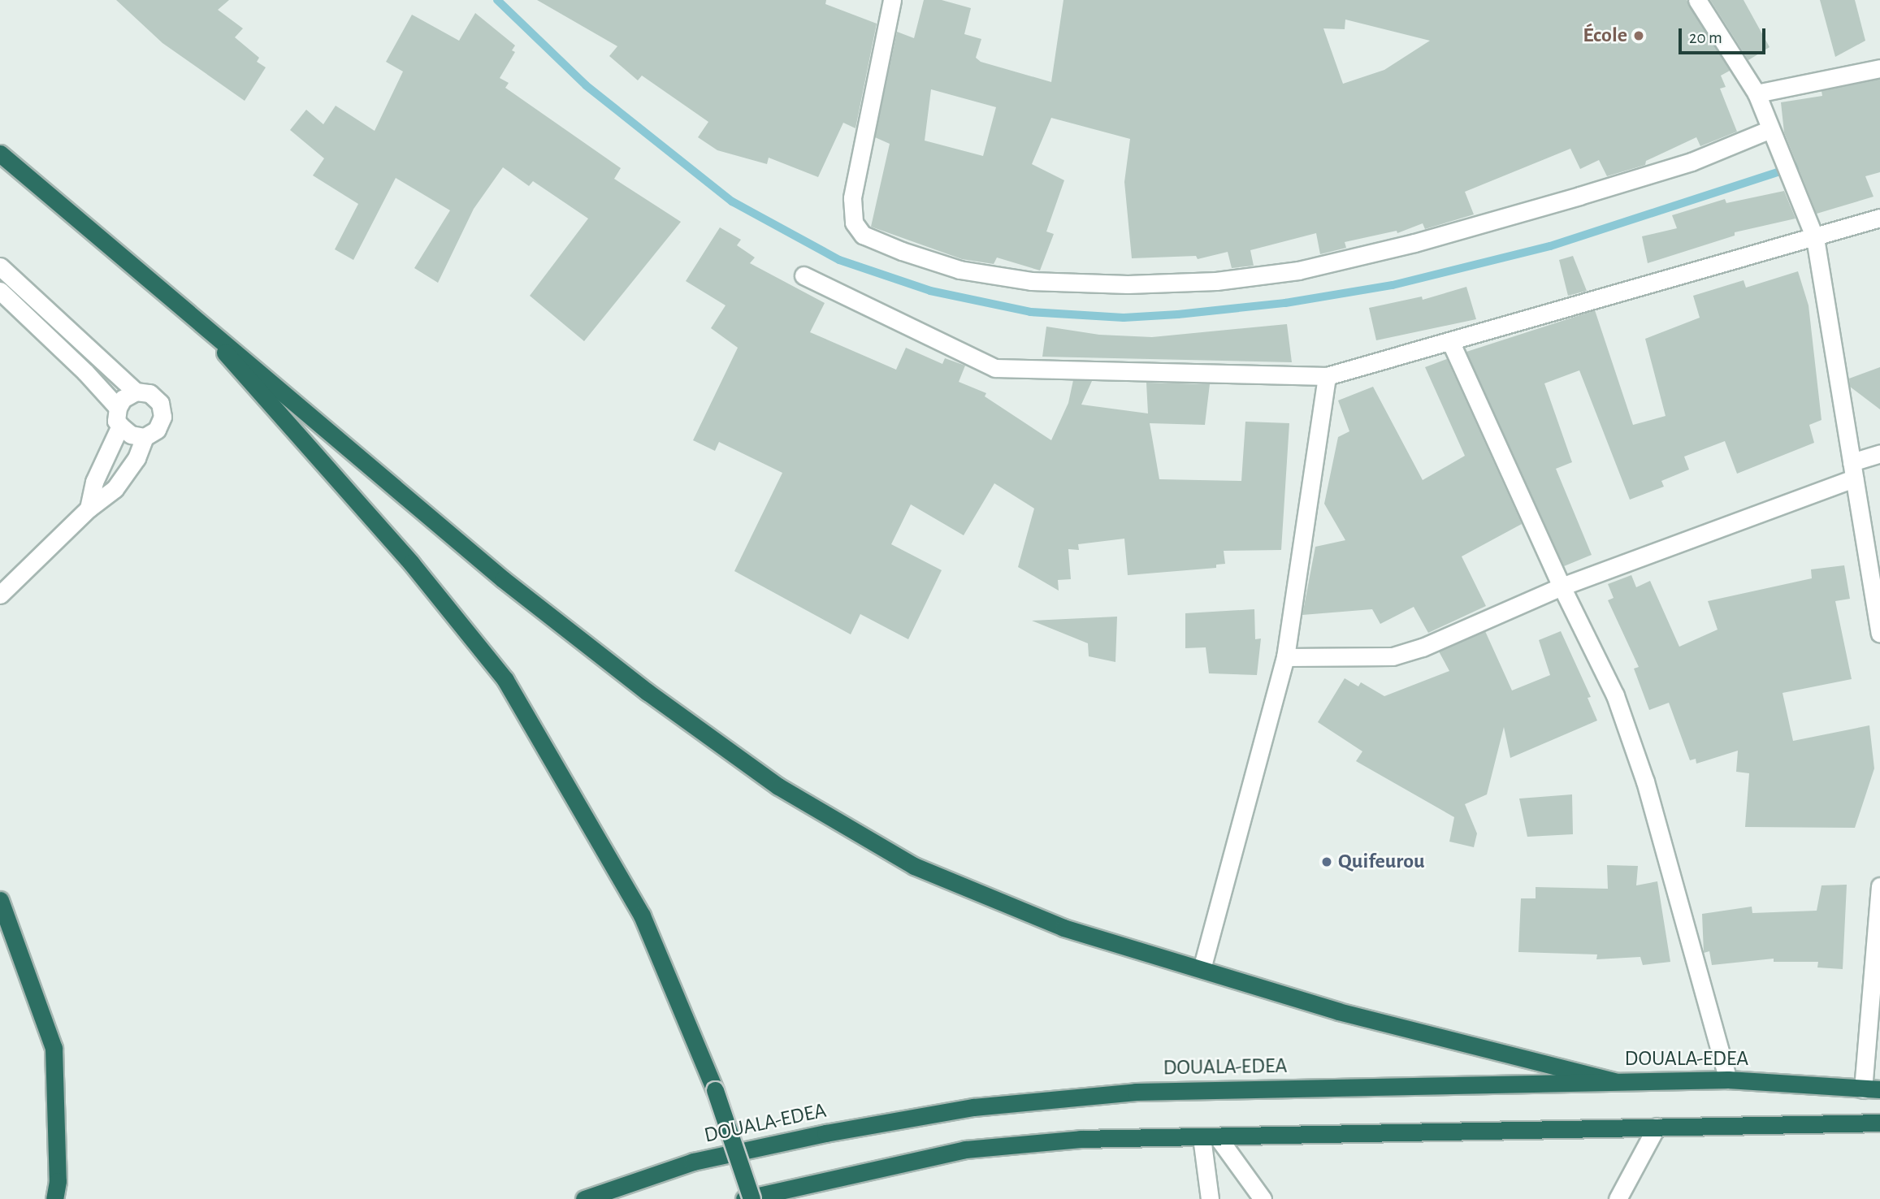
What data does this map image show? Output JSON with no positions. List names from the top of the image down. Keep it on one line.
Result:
{"streets":{"highway":["DOUALA-EDEA"]},"places":["École","Quifeurou"],"scale_bar":"20 m"}
